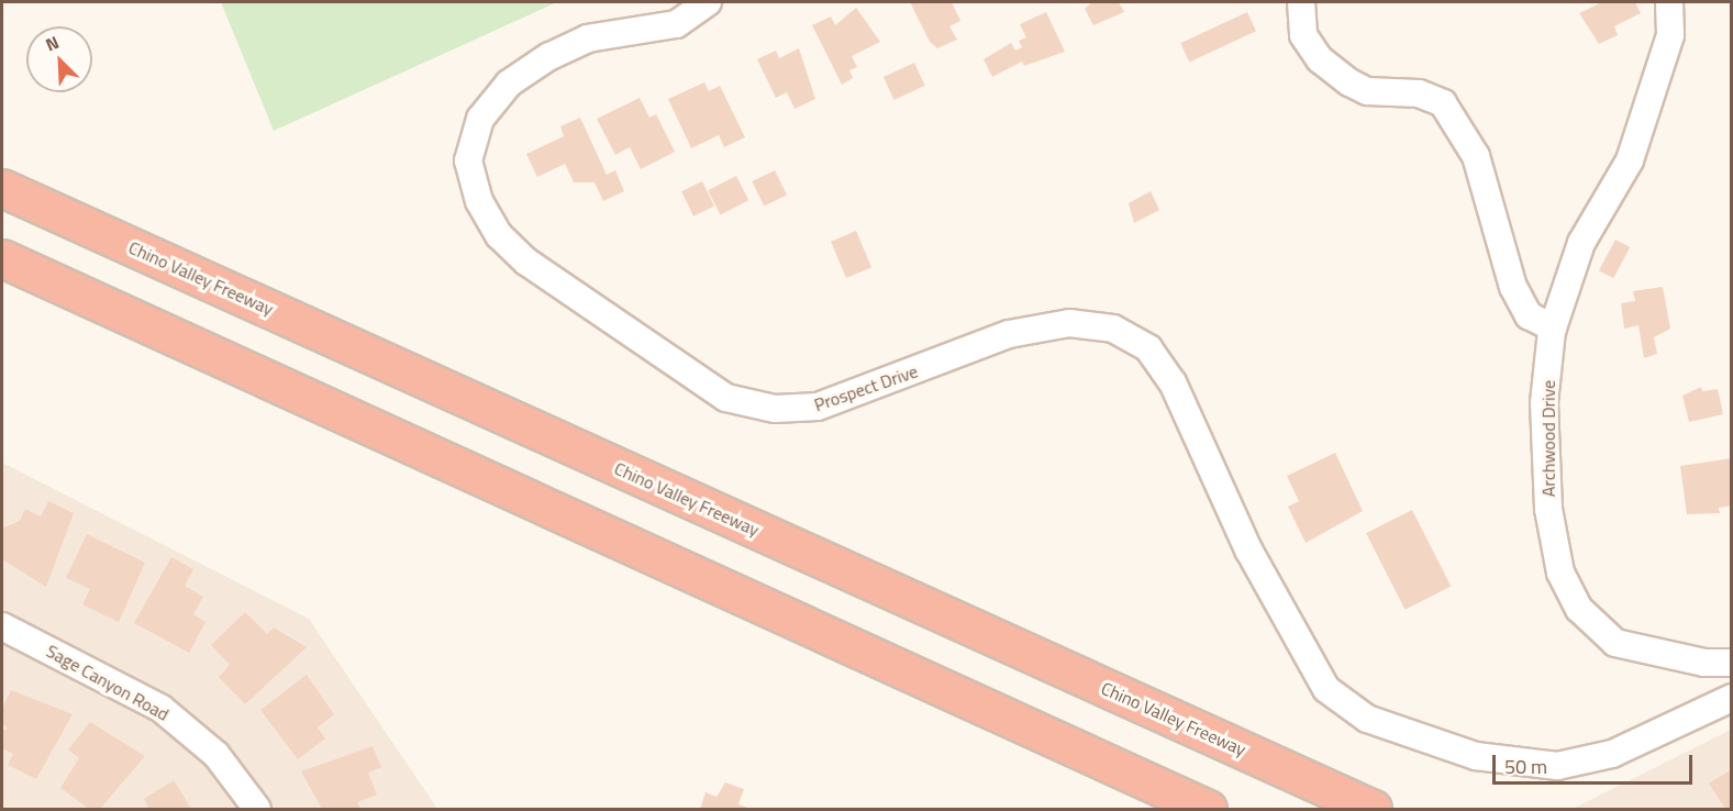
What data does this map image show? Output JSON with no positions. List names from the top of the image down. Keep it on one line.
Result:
{"streets":{"highway":["Chino Valley Freeway"],"street":["Prospect Drive","Archwood Drive","Sage Canyon Road"]},"scale_bar":"50 m","north":"top left"}
